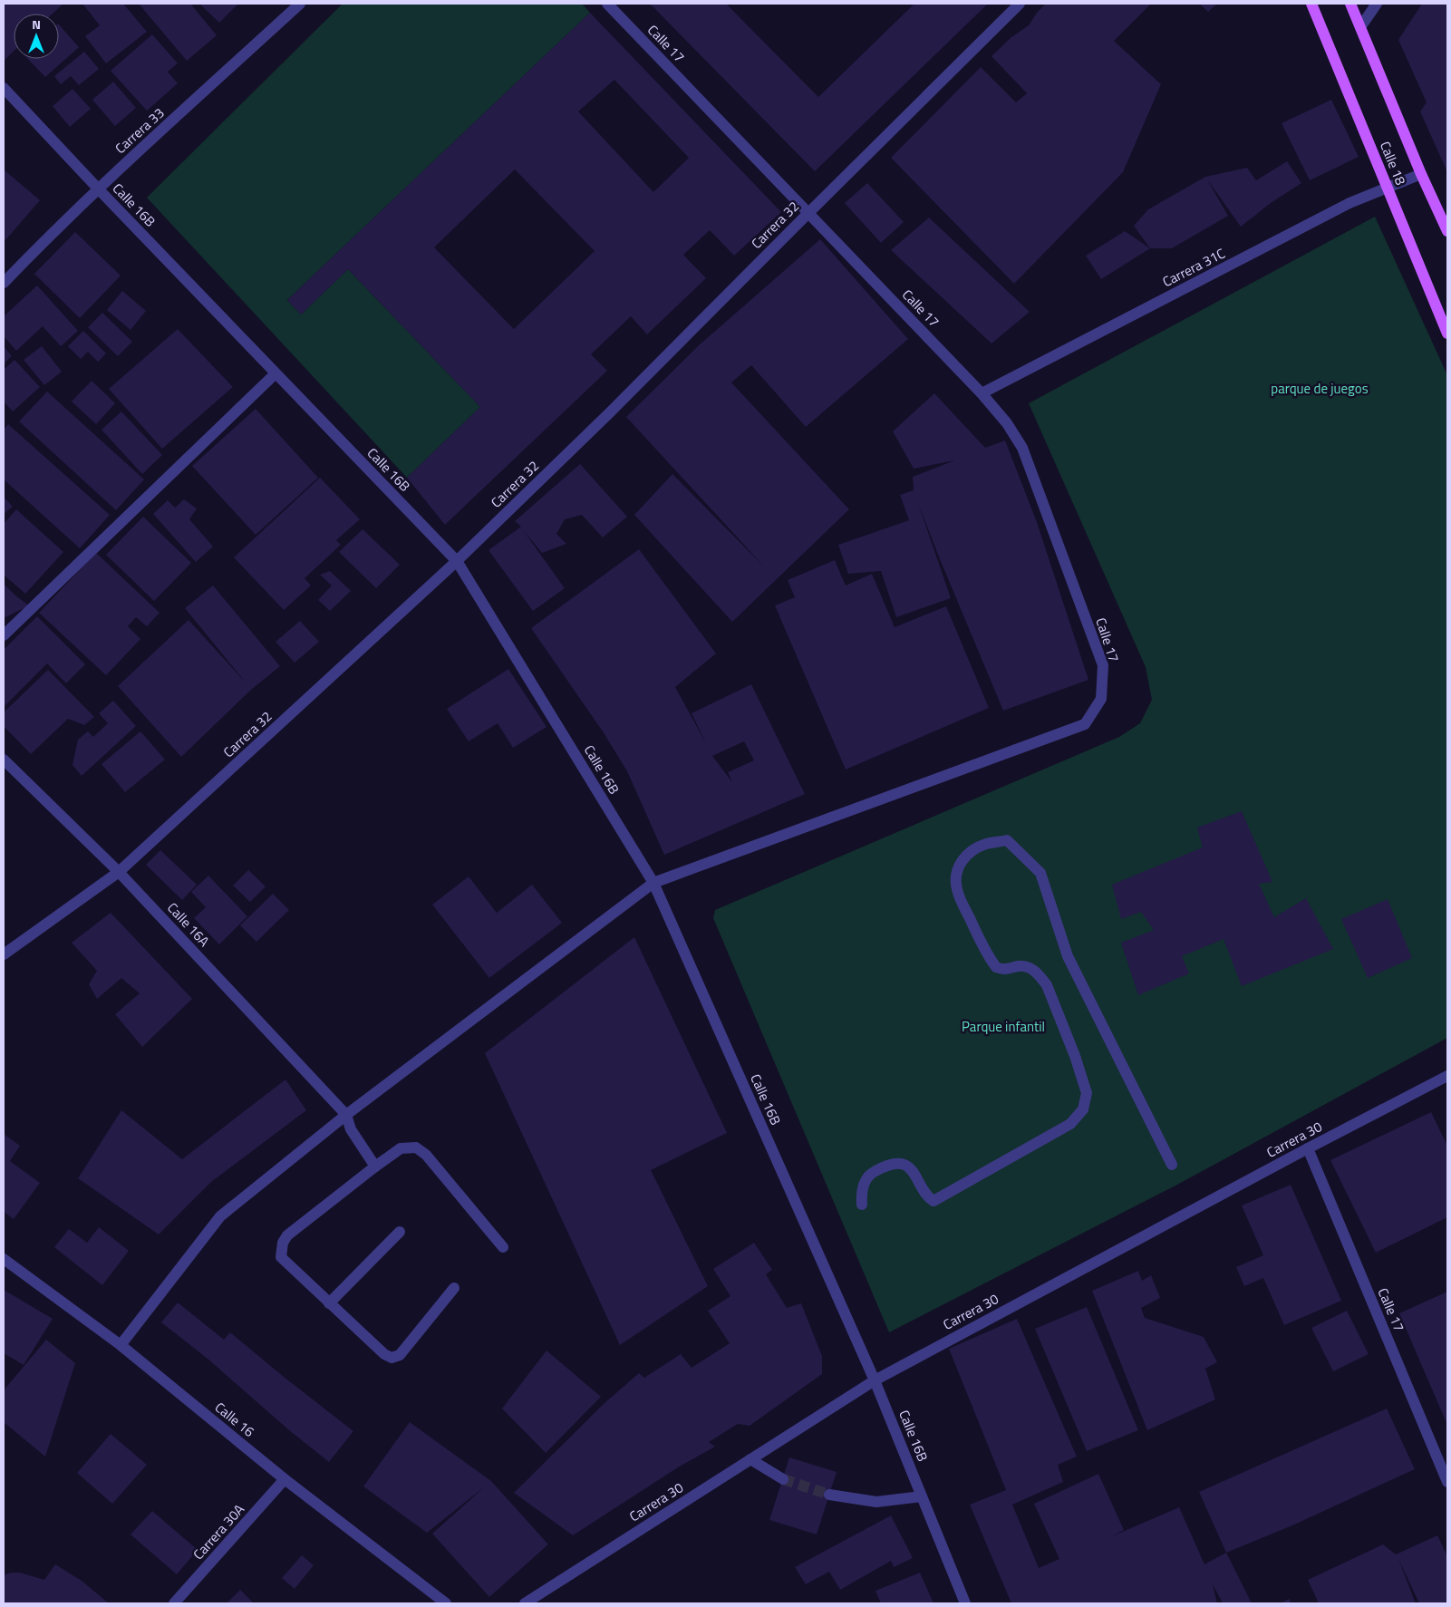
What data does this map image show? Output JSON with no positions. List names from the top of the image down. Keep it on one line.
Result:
{"streets":{"main road":["Calle 18"],"street":["Calle 17","Carrera 33","Calle 16B","Carrera 32","Carrera 31C","Calle 16A","Carrera 30","Calle 16","Carrera 30A"]},"crossings":[["Calle 17","Calle 16B"],["Calle 17","Carrera 32"],["Calle 17","Carrera 31C"],["Calle 17","Carrera 30"],["Carrera 33","Calle 16B"],["Calle 18","Carrera 31C"],["Calle 16B","Carrera 32"],["Calle 16B","Carrera 30"],["Carrera 32","Calle 16A"],["Calle 16","Carrera 30A"]],"parks":["parque de juegos","Parque infantil"],"north":"top"}
